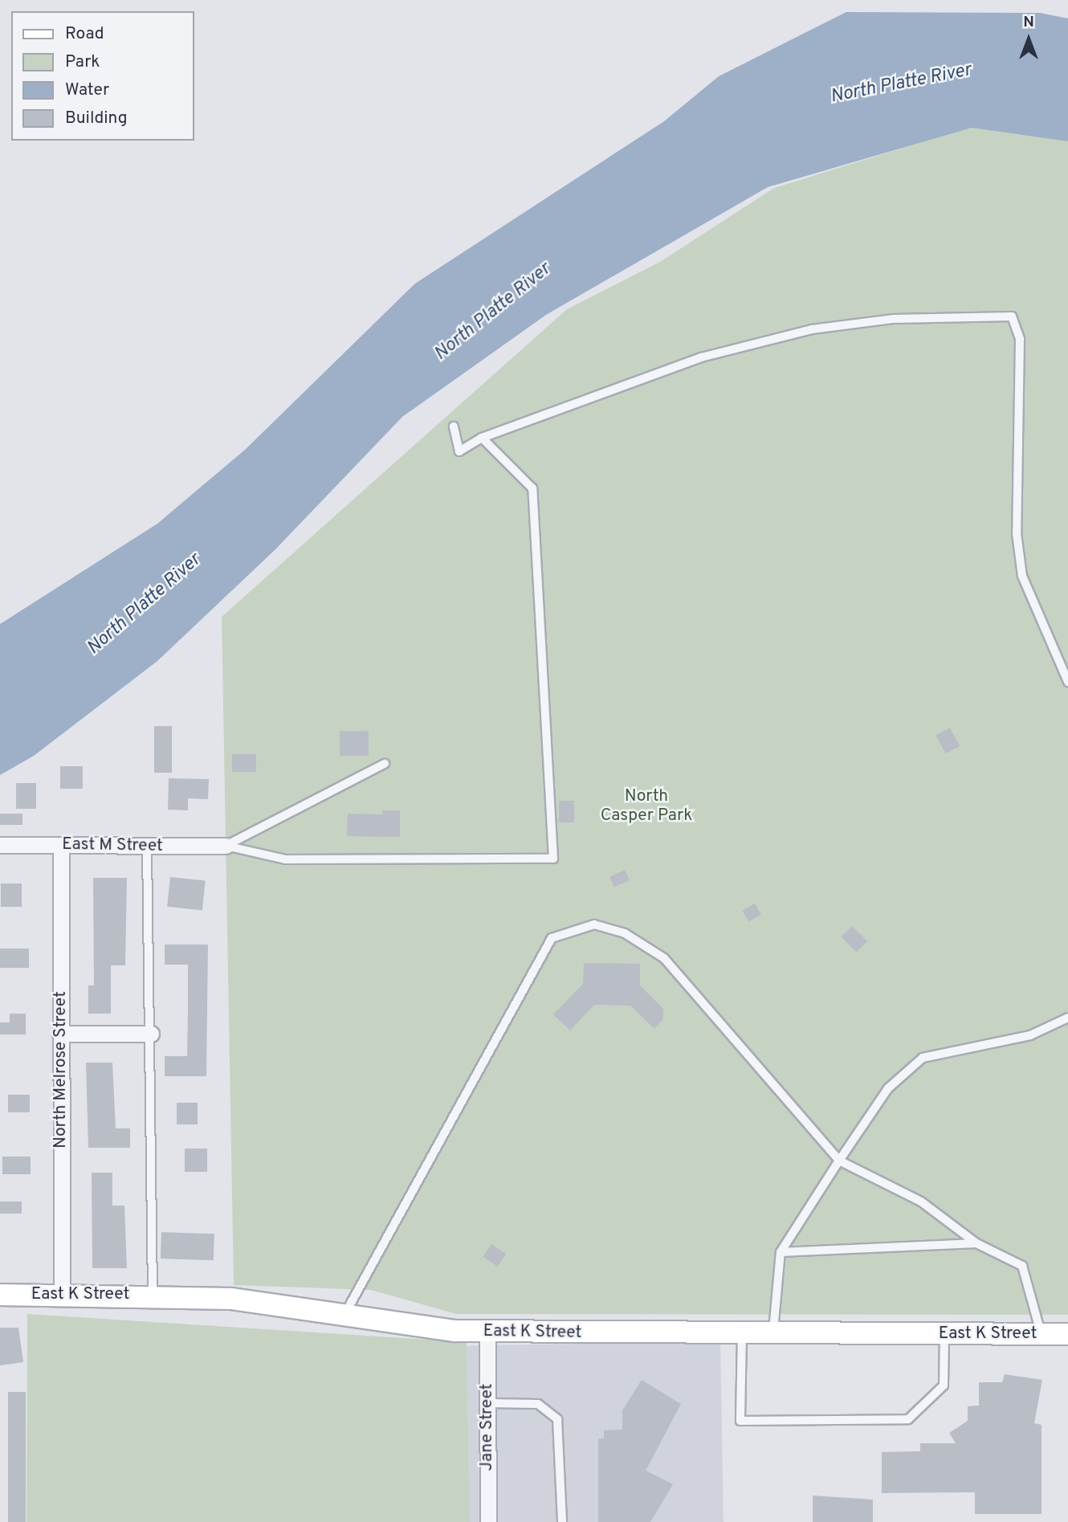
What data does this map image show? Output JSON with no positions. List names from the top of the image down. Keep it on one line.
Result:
{"streets":{"street":["East M Street","North Melrose Street","East K Street","Jane Street"]},"crossings":[["East M Street","North Melrose Street"],["North Melrose Street","East K Street"],["East K Street","Jane Street"]],"water":["North Platte River"],"parks":["North Casper Park"],"legend":["Road","Park","Water","Building"],"north":"top"}
